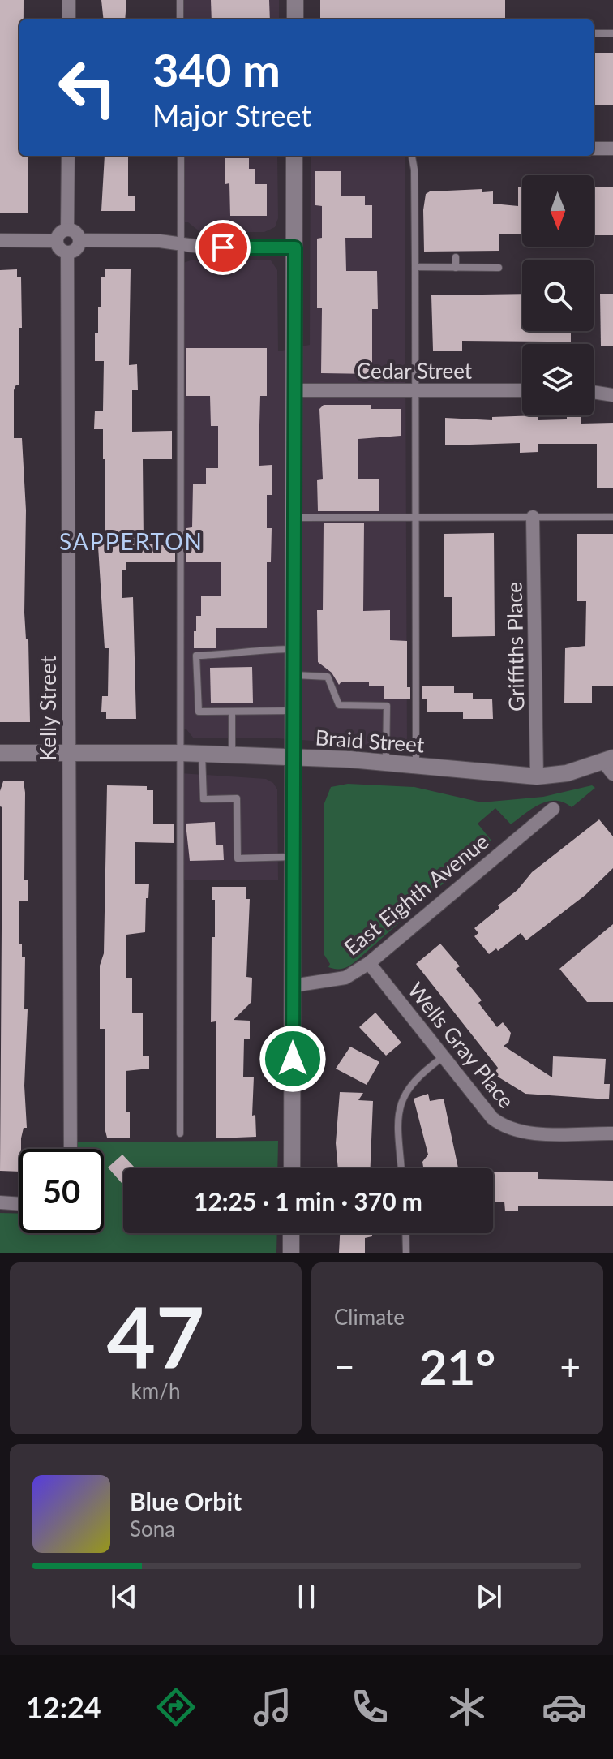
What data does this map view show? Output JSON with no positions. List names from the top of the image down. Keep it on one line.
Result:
{"streets":{"street":["Cedar Street","Griffiths Place","Kelly Street","Braid Street","East Eighth Avenue","Wells Gray Place"]},"crossings":[["Griffiths Place","Braid Street"],["Kelly Street","Braid Street"],["East Eighth Avenue","Wells Gray Place"]],"districts":["SAPPERTON"],"north":"bottom","page":{"turn":["340 m","Major Street"],"limit":"50","trip":"12:25 · 1 min · 370 m","tile":[["47","km/h"],"Climate"],"heat":["−","21°","+"],"song":["Blue Orbit","Sona"],"tabs":"12:24"}}
